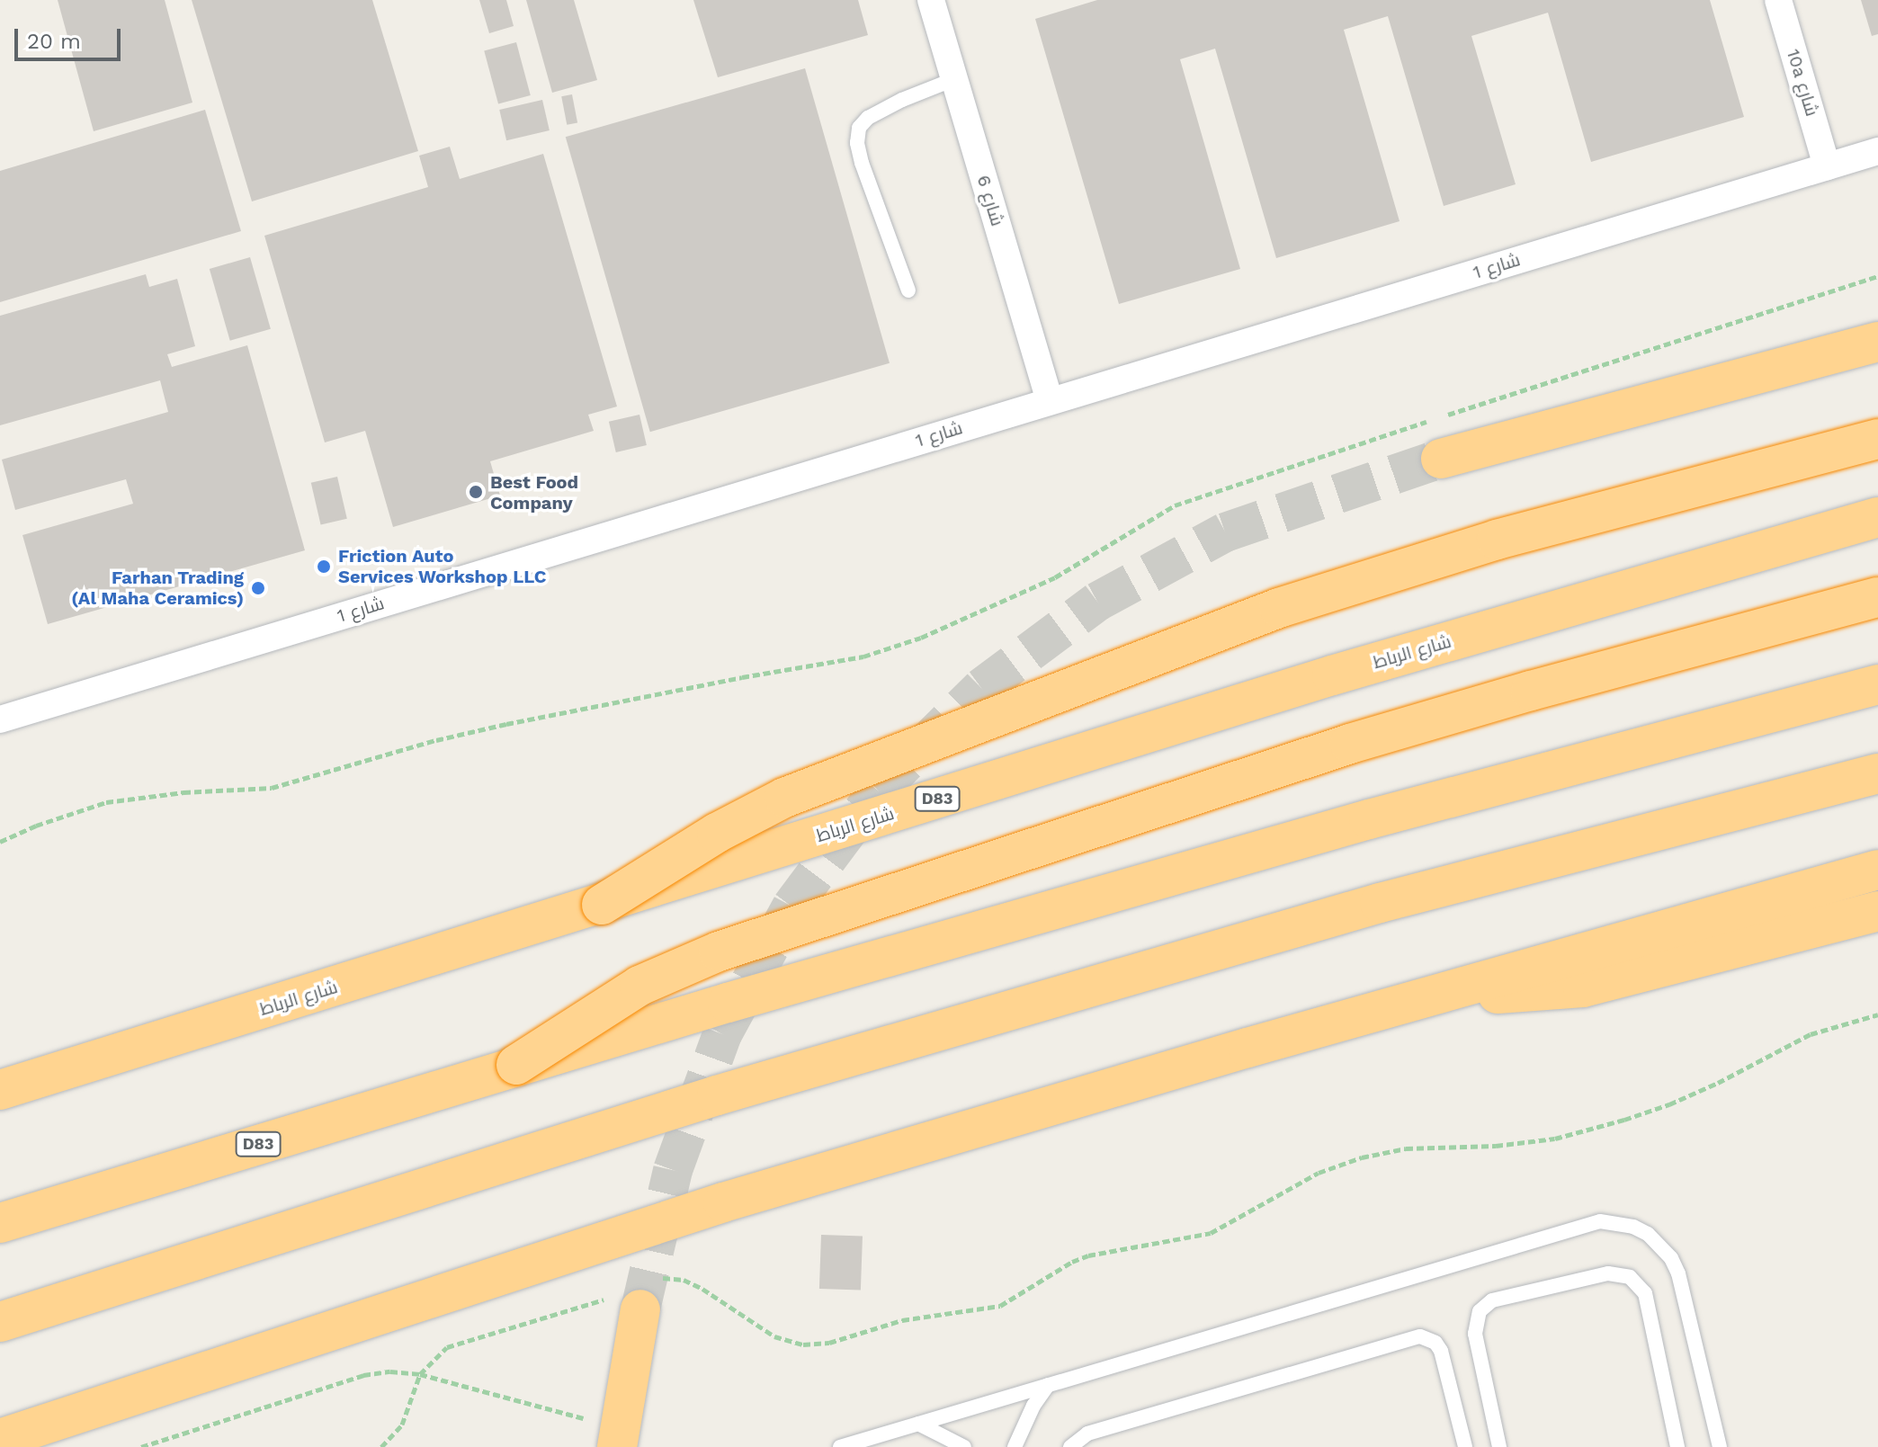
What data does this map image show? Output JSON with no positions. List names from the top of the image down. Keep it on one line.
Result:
{"streets":{"highway":["شارع الرباط","D83"],"street":["10a شارع","شارع 6","شارع 1"]},"crossings":[["10a شارع","شارع 1"],["شارع 6","شارع 1"]],"places":["Best Food Company","Friction Auto Services Workshop LLC","Farhan Trading (Al Maha Ceramics)"],"scale_bar":"20 m"}
